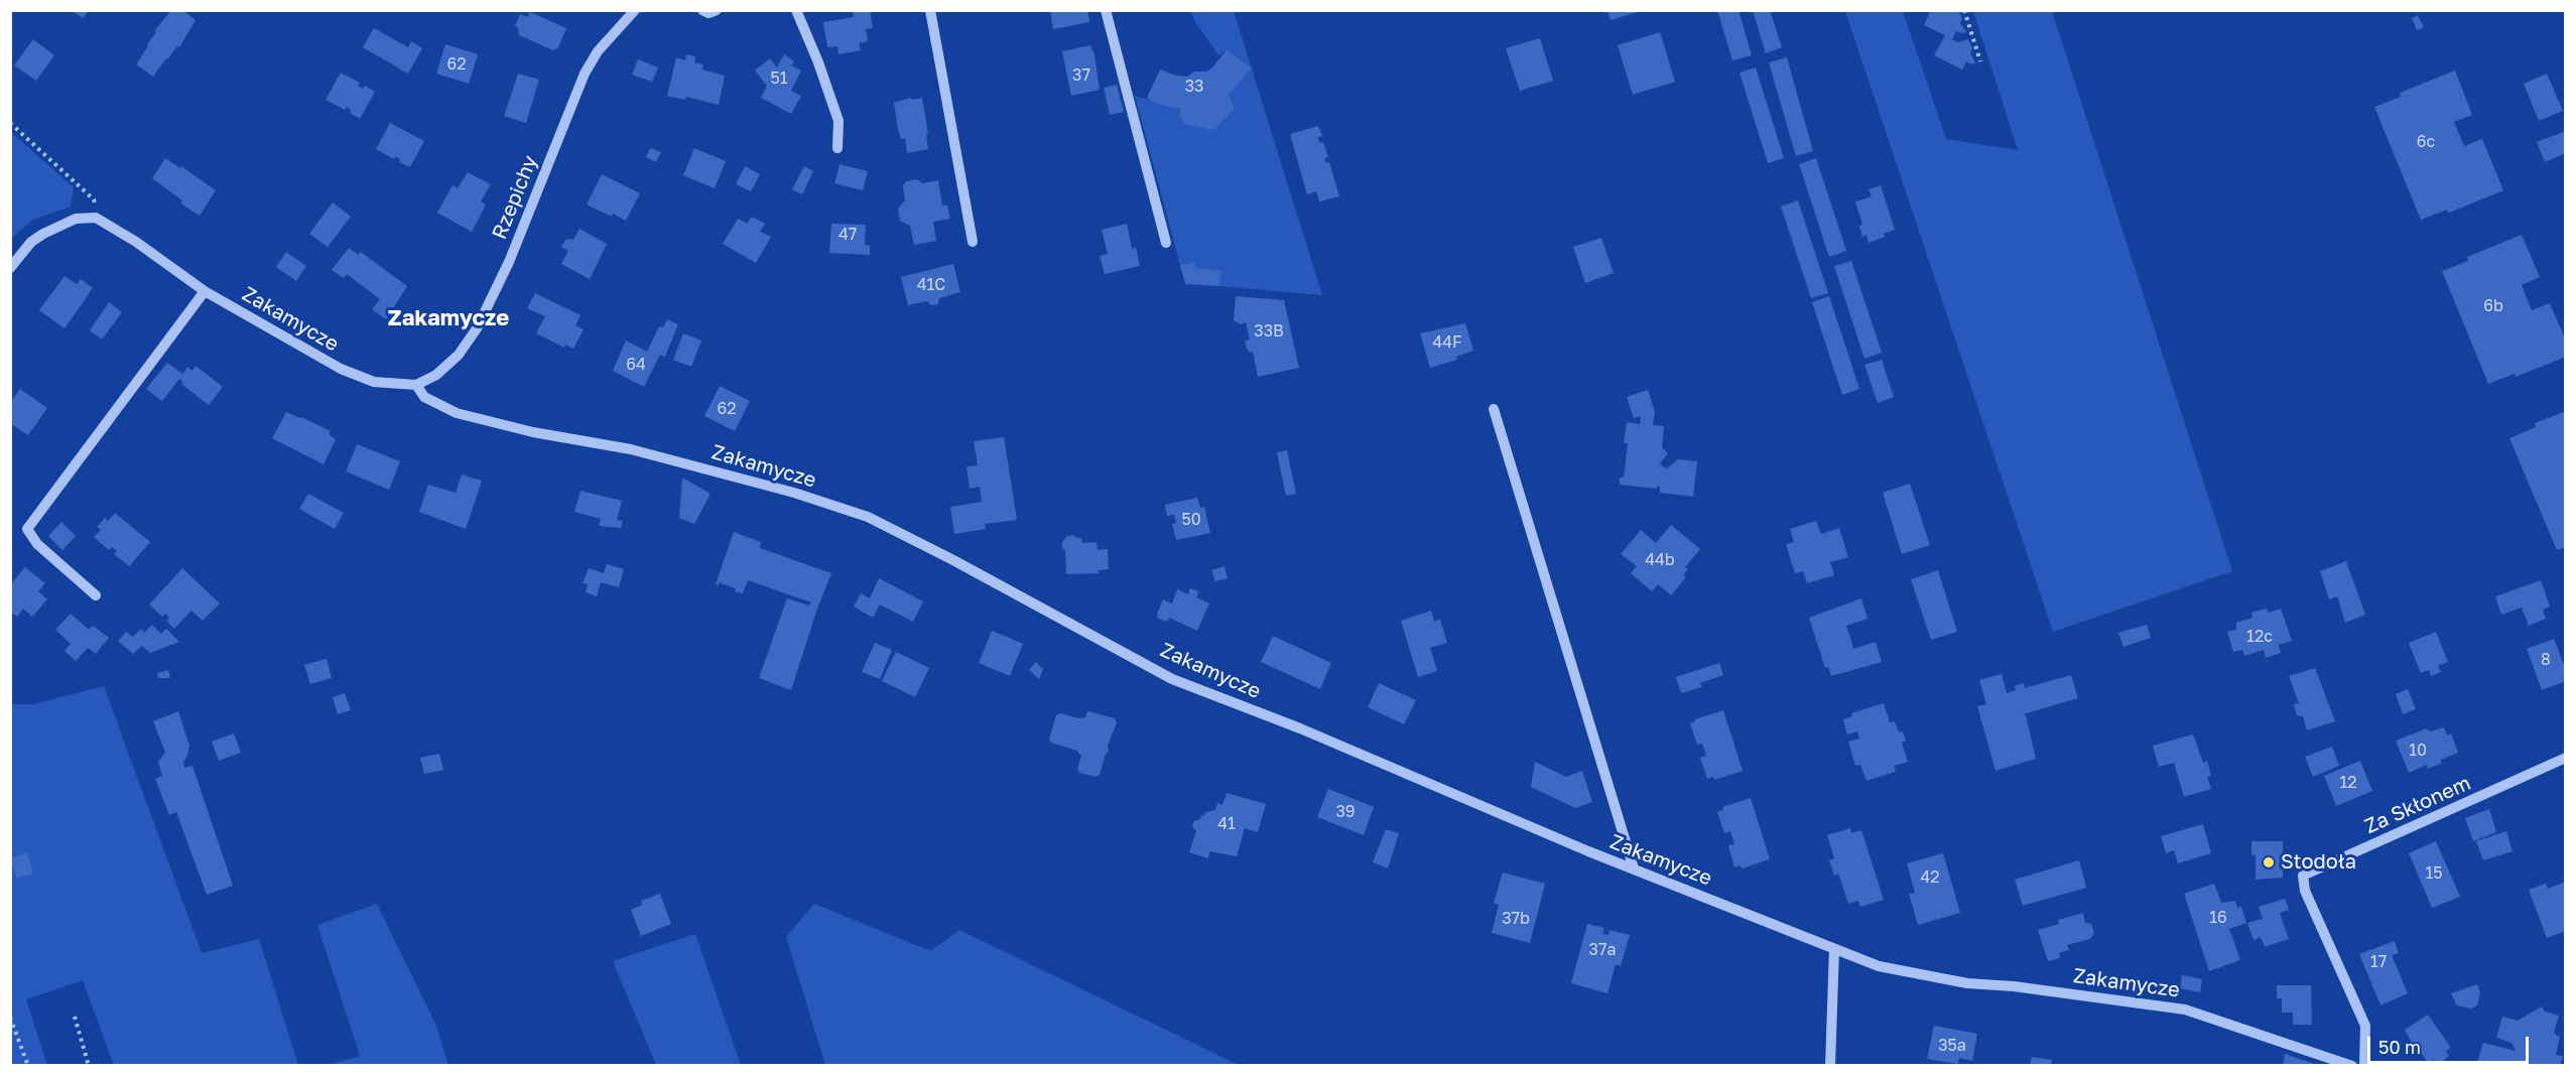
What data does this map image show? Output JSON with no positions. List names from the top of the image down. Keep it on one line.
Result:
{"streets":{"street":["Rzepichy","Zakamycze","Za Skłonem"]},"crossings":[["Rzepichy","Zakamycze"]],"districts":["Zakamycze"],"places":["Stodoła"],"house_numbers":["62","37","51","33","6c","47","41C","6b","33B","44F","64","62","50","44b","12c","8","10","12","39","41","15","42","16","37b","37a","17","35a"],"scale_bar":"50 m"}
